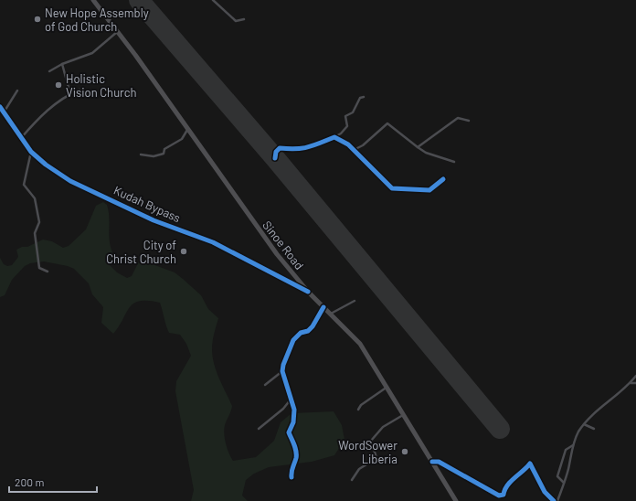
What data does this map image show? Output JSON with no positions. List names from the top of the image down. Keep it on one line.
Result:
{"streets":{"highway":["Sinoe Road"],"street":["Kudah Bypass"]},"crossings":[["Kudah Bypass","Sinoe Road"]],"places":["New Hope Assembly of God Church","Holistic Vision Church","City of Christ Church","WordSower Liberia"],"scale_bar":"200 m"}
